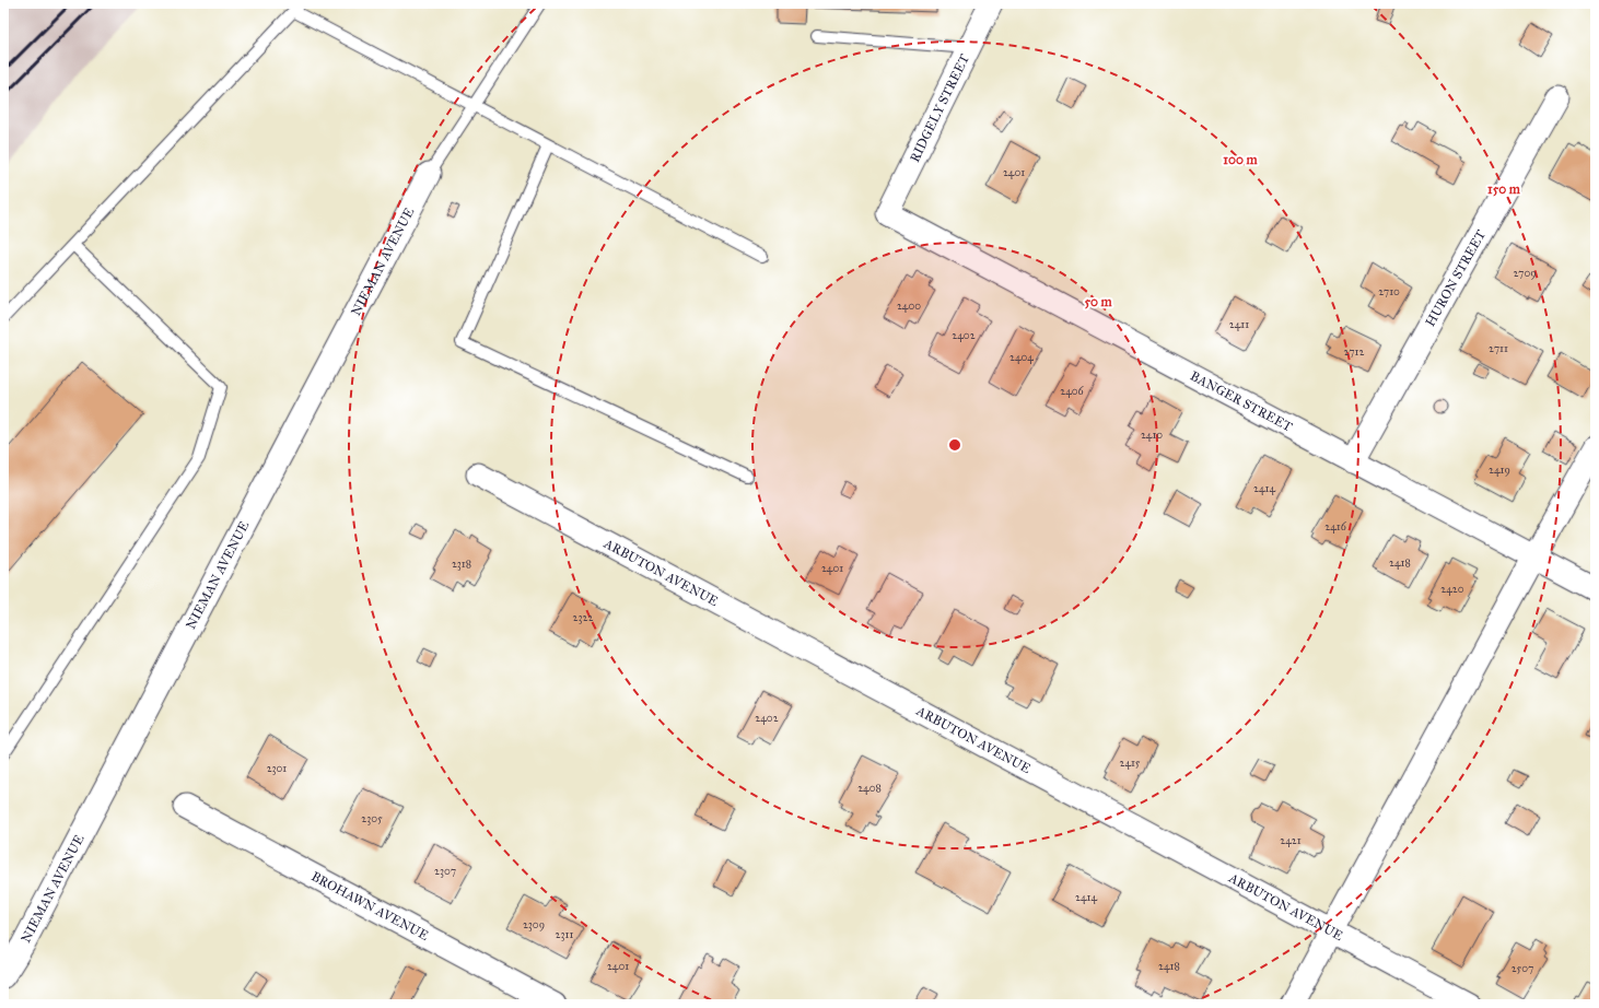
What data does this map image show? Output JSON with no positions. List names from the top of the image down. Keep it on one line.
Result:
{"streets":{"street":["RIDGELY STREET","NIEMAN AVENUE","HURON STREET","BANGER STREET","ARBUTON AVENUE","BROHAWN AVENUE"]},"crossings":[["RIDGELY STREET","BANGER STREET"],["HURON STREET","BANGER STREET"]],"house_numbers":["2401","2709","2710","2400","2411","2402","2711","2712","2404","2406","2410","2419","2414","2416","2418","2318","2401","2420","2322","2402","2415","2301","2408","2305","2421","2307","2414","2309","2311","2401","2418","2507"],"rings":["100 m","150 m","50 m"]}
